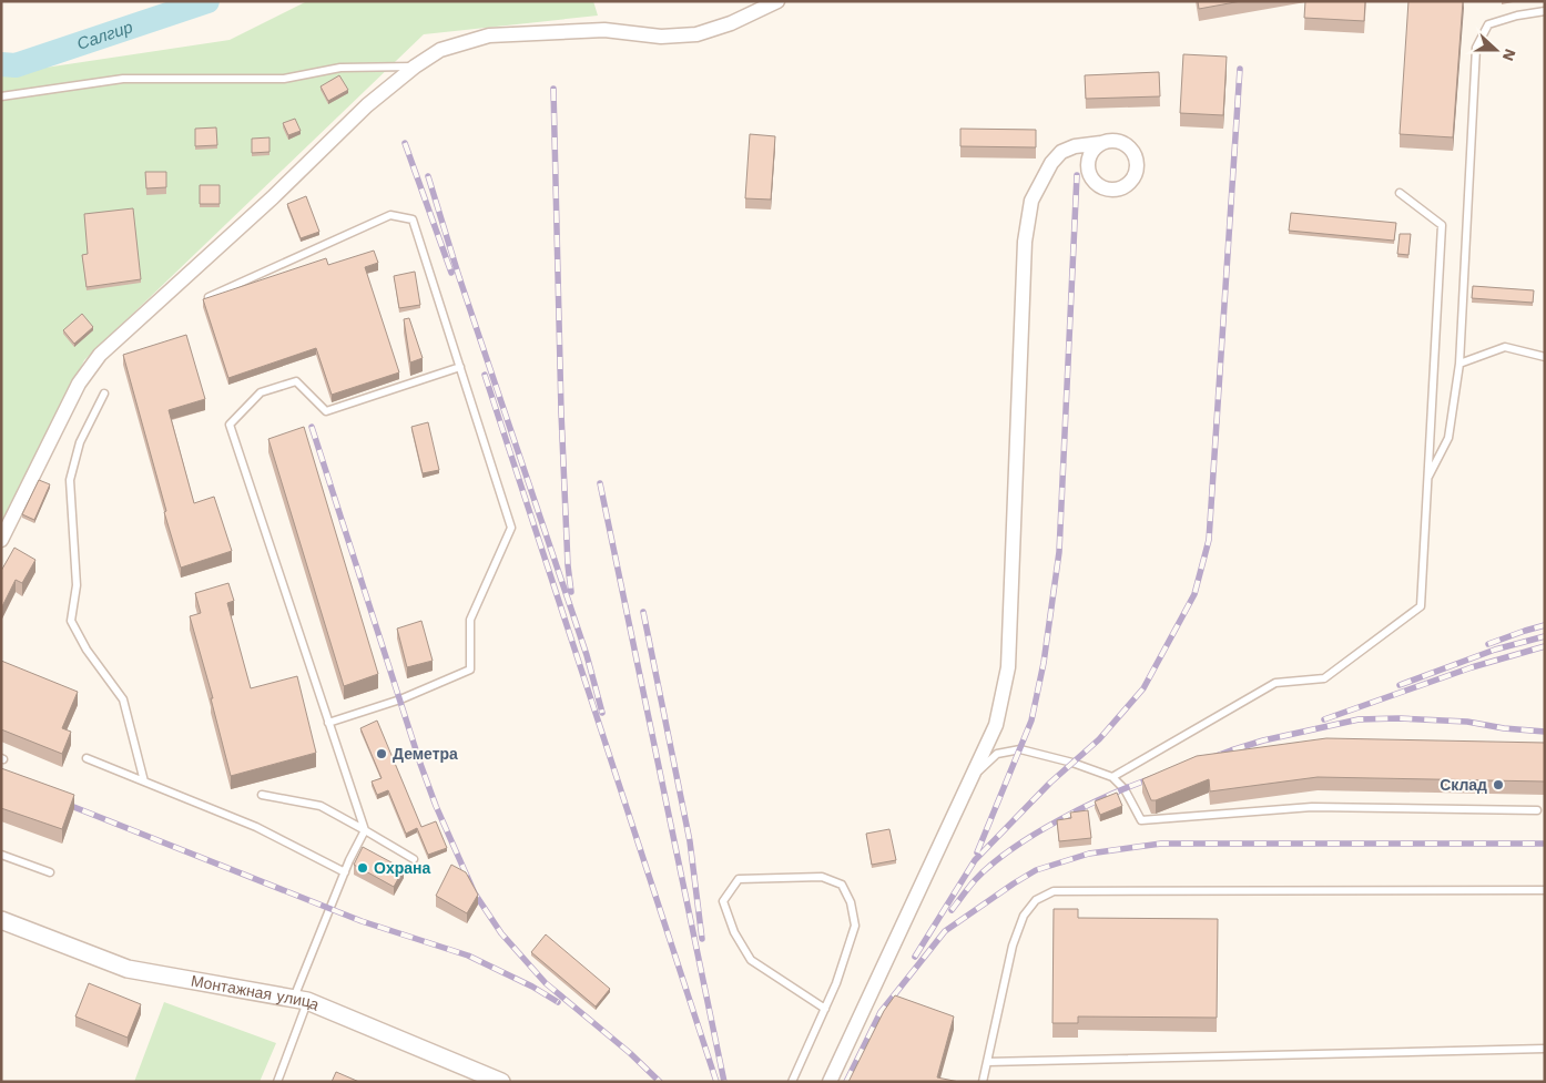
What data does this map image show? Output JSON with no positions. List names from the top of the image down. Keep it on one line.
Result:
{"streets":{"street":["Монтажная улица"]},"water":["Салгир"],"places":["Деметра","Склад","Охрана"],"north":"right"}
